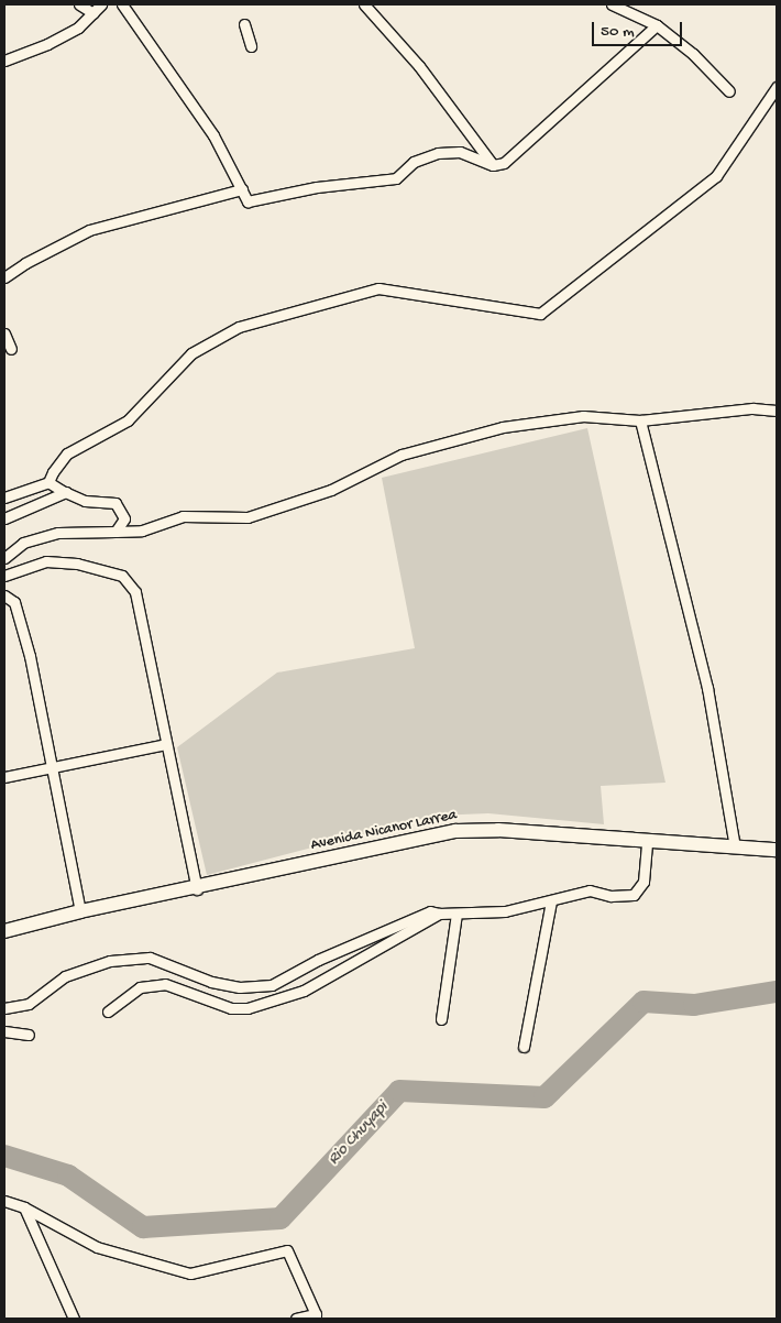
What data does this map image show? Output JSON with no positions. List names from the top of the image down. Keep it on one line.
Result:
{"streets":{"main road":["Avenida Nicanor Larrea"]},"water":["Rio Chuyapi"],"scale_bar":"50 m"}
